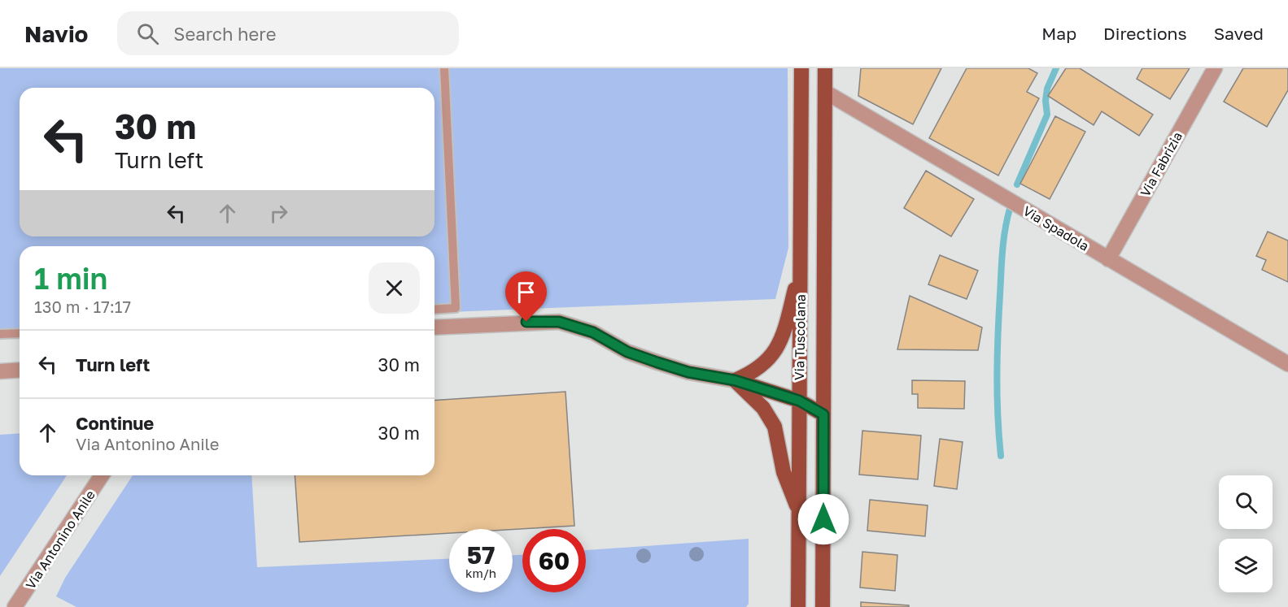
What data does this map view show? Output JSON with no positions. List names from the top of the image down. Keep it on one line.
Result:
{"streets":{"main road":["Via Tuscolana"],"street":["Via Fabrizia","Via Spadola","Via Antonino Anile"]},"crossings":[["Via Fabrizia","Via Spadola"],["Via Spadola","Via Tuscolana"]],"page":{"header":"Navio","search":"Search here","nav":["Map","Directions","Saved"],"turn":["30 m","Turn left"],"heading":["1 min","130 m · 17:17"],"list":[{"name":"Turn left","value":"30 m"},{"name":"Continue","note":"Via Antonino Anile","value":"30 m"}],"speed":"57 km/h","limit":"60"}}
